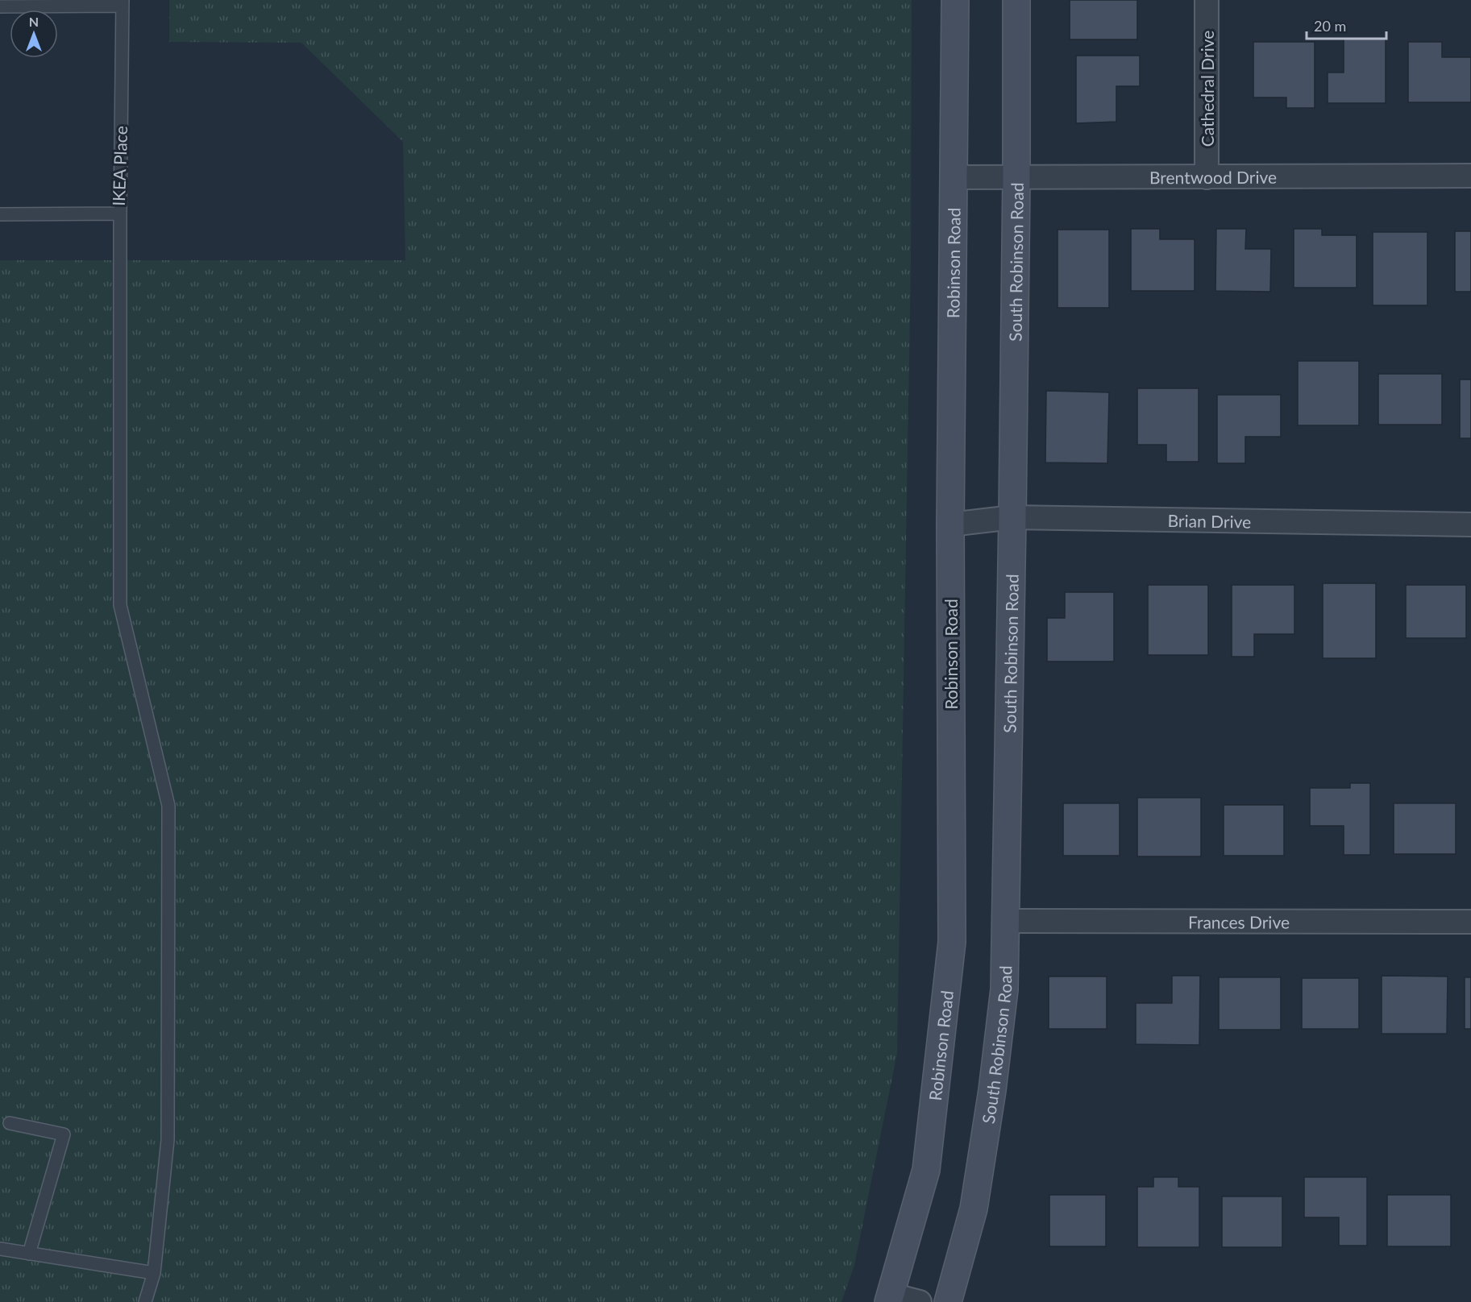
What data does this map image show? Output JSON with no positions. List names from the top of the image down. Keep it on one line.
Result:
{"streets":{"street":["Cathedral Drive","Brentwood Drive","Robinson Road","South Robinson Road","Brian Drive","Frances Drive"],"lane":["IKEA Place"]},"crossings":[["Cathedral Drive","Brentwood Drive"],["Brentwood Drive","Robinson Road"],["Brentwood Drive","South Robinson Road"],["Robinson Road","Brian Drive"],["South Robinson Road","Brian Drive"],["South Robinson Road","Frances Drive"]],"scale_bar":"20 m","north":"top"}
